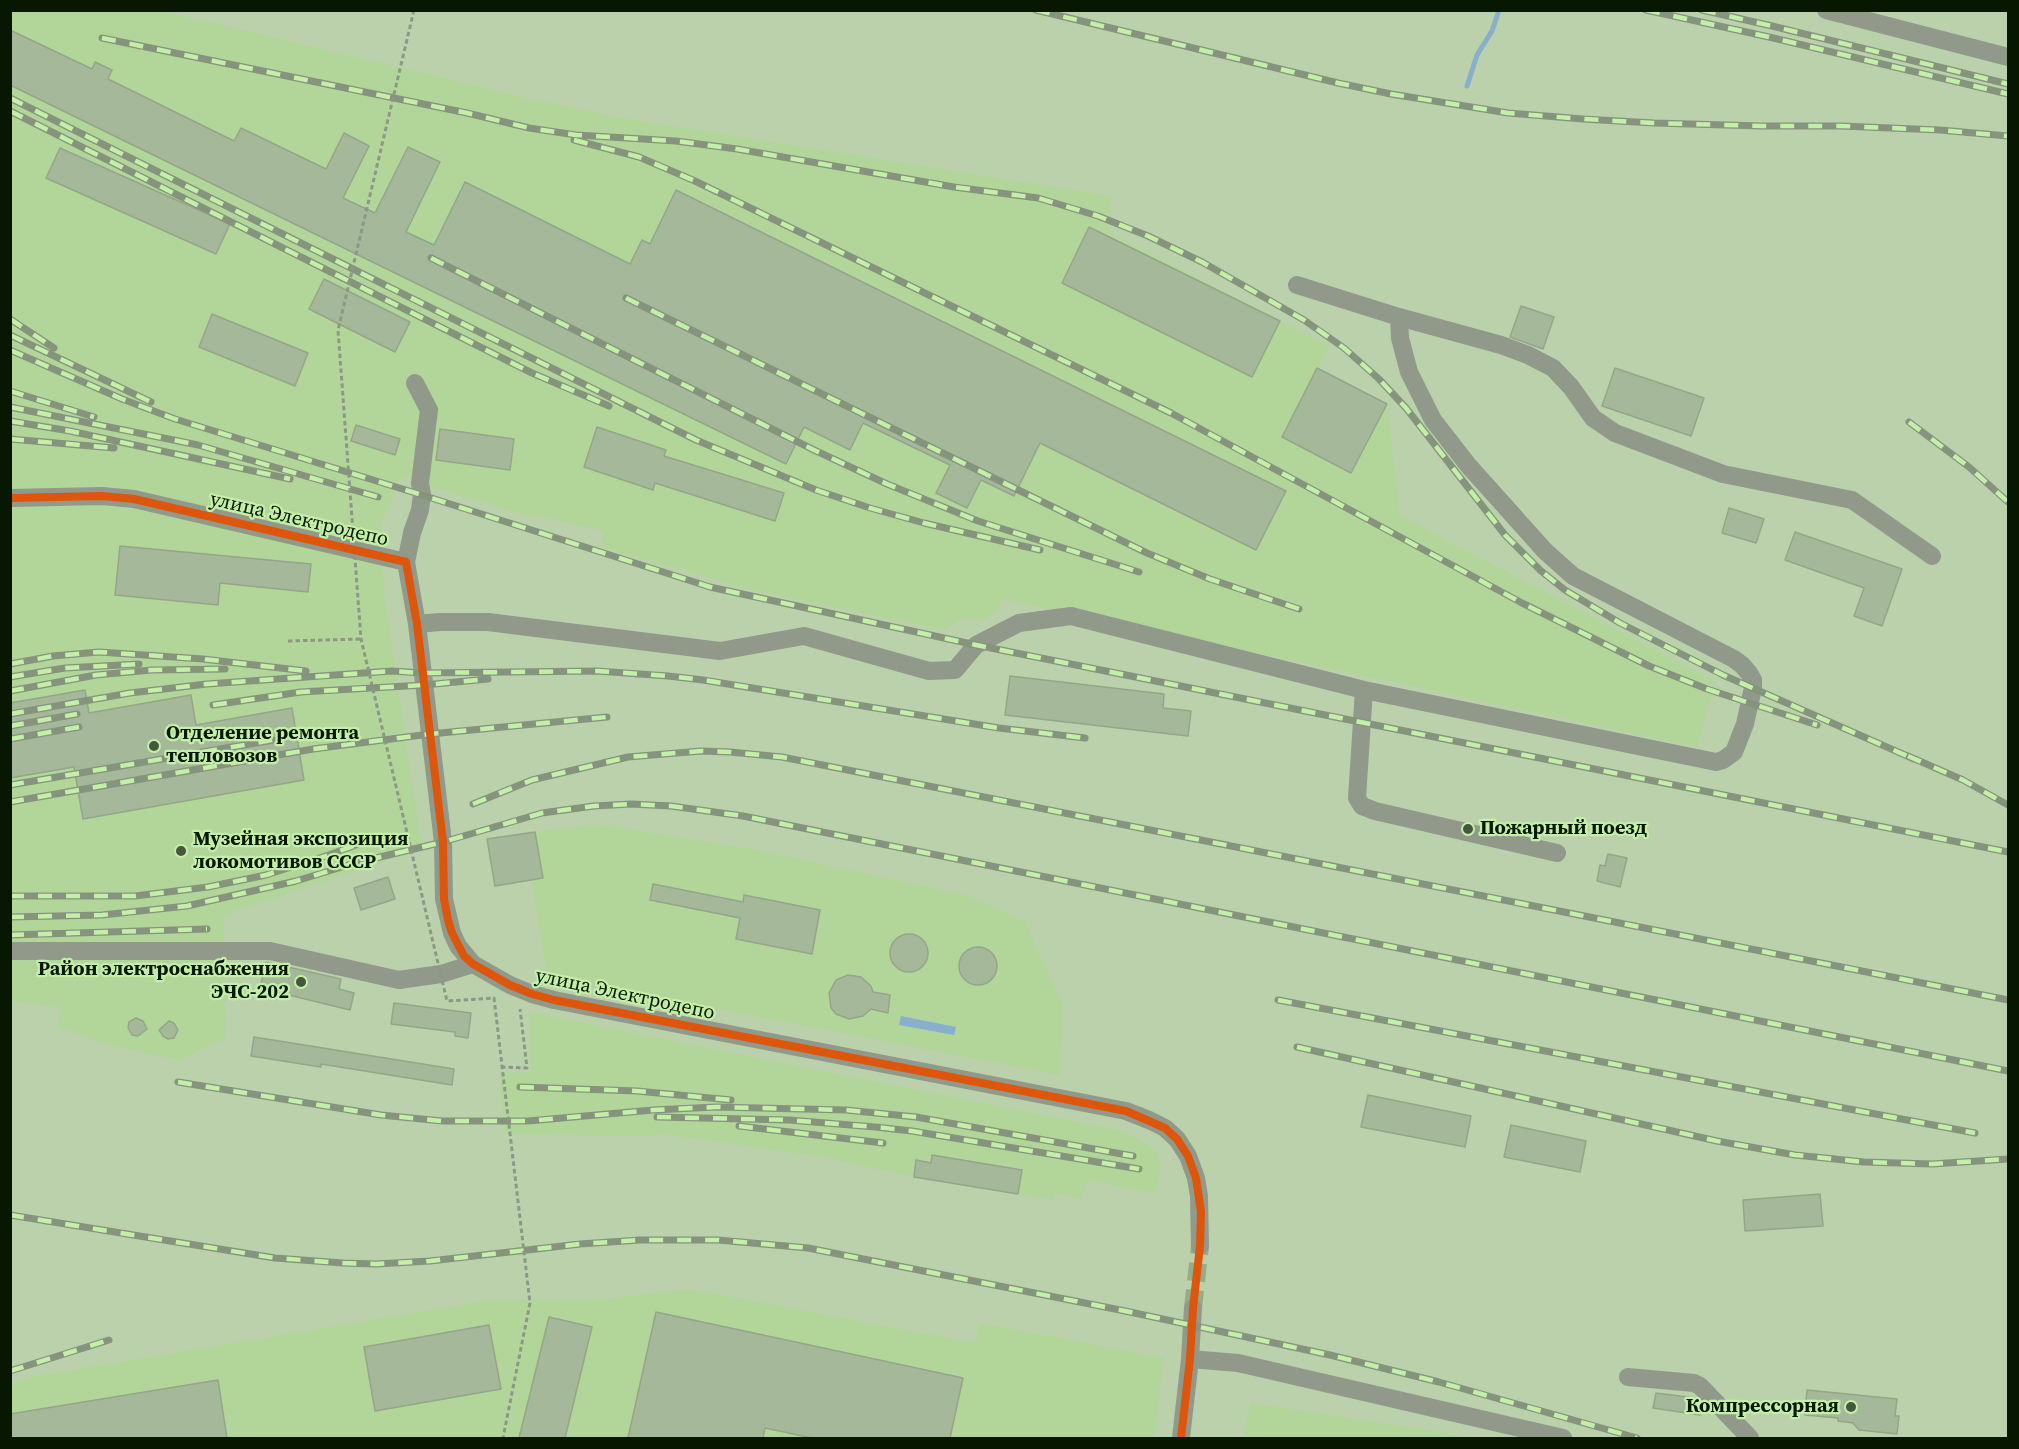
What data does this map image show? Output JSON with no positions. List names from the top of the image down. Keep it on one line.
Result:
{"streets":{"street":["улица Электродепо"]},"places":["Отделение ремонта тепловозов","Пожарный поезд","Музейная экспозиция локомотивов СССР","Район электроснабжения ЭЧС-202","Компрессорная"]}
